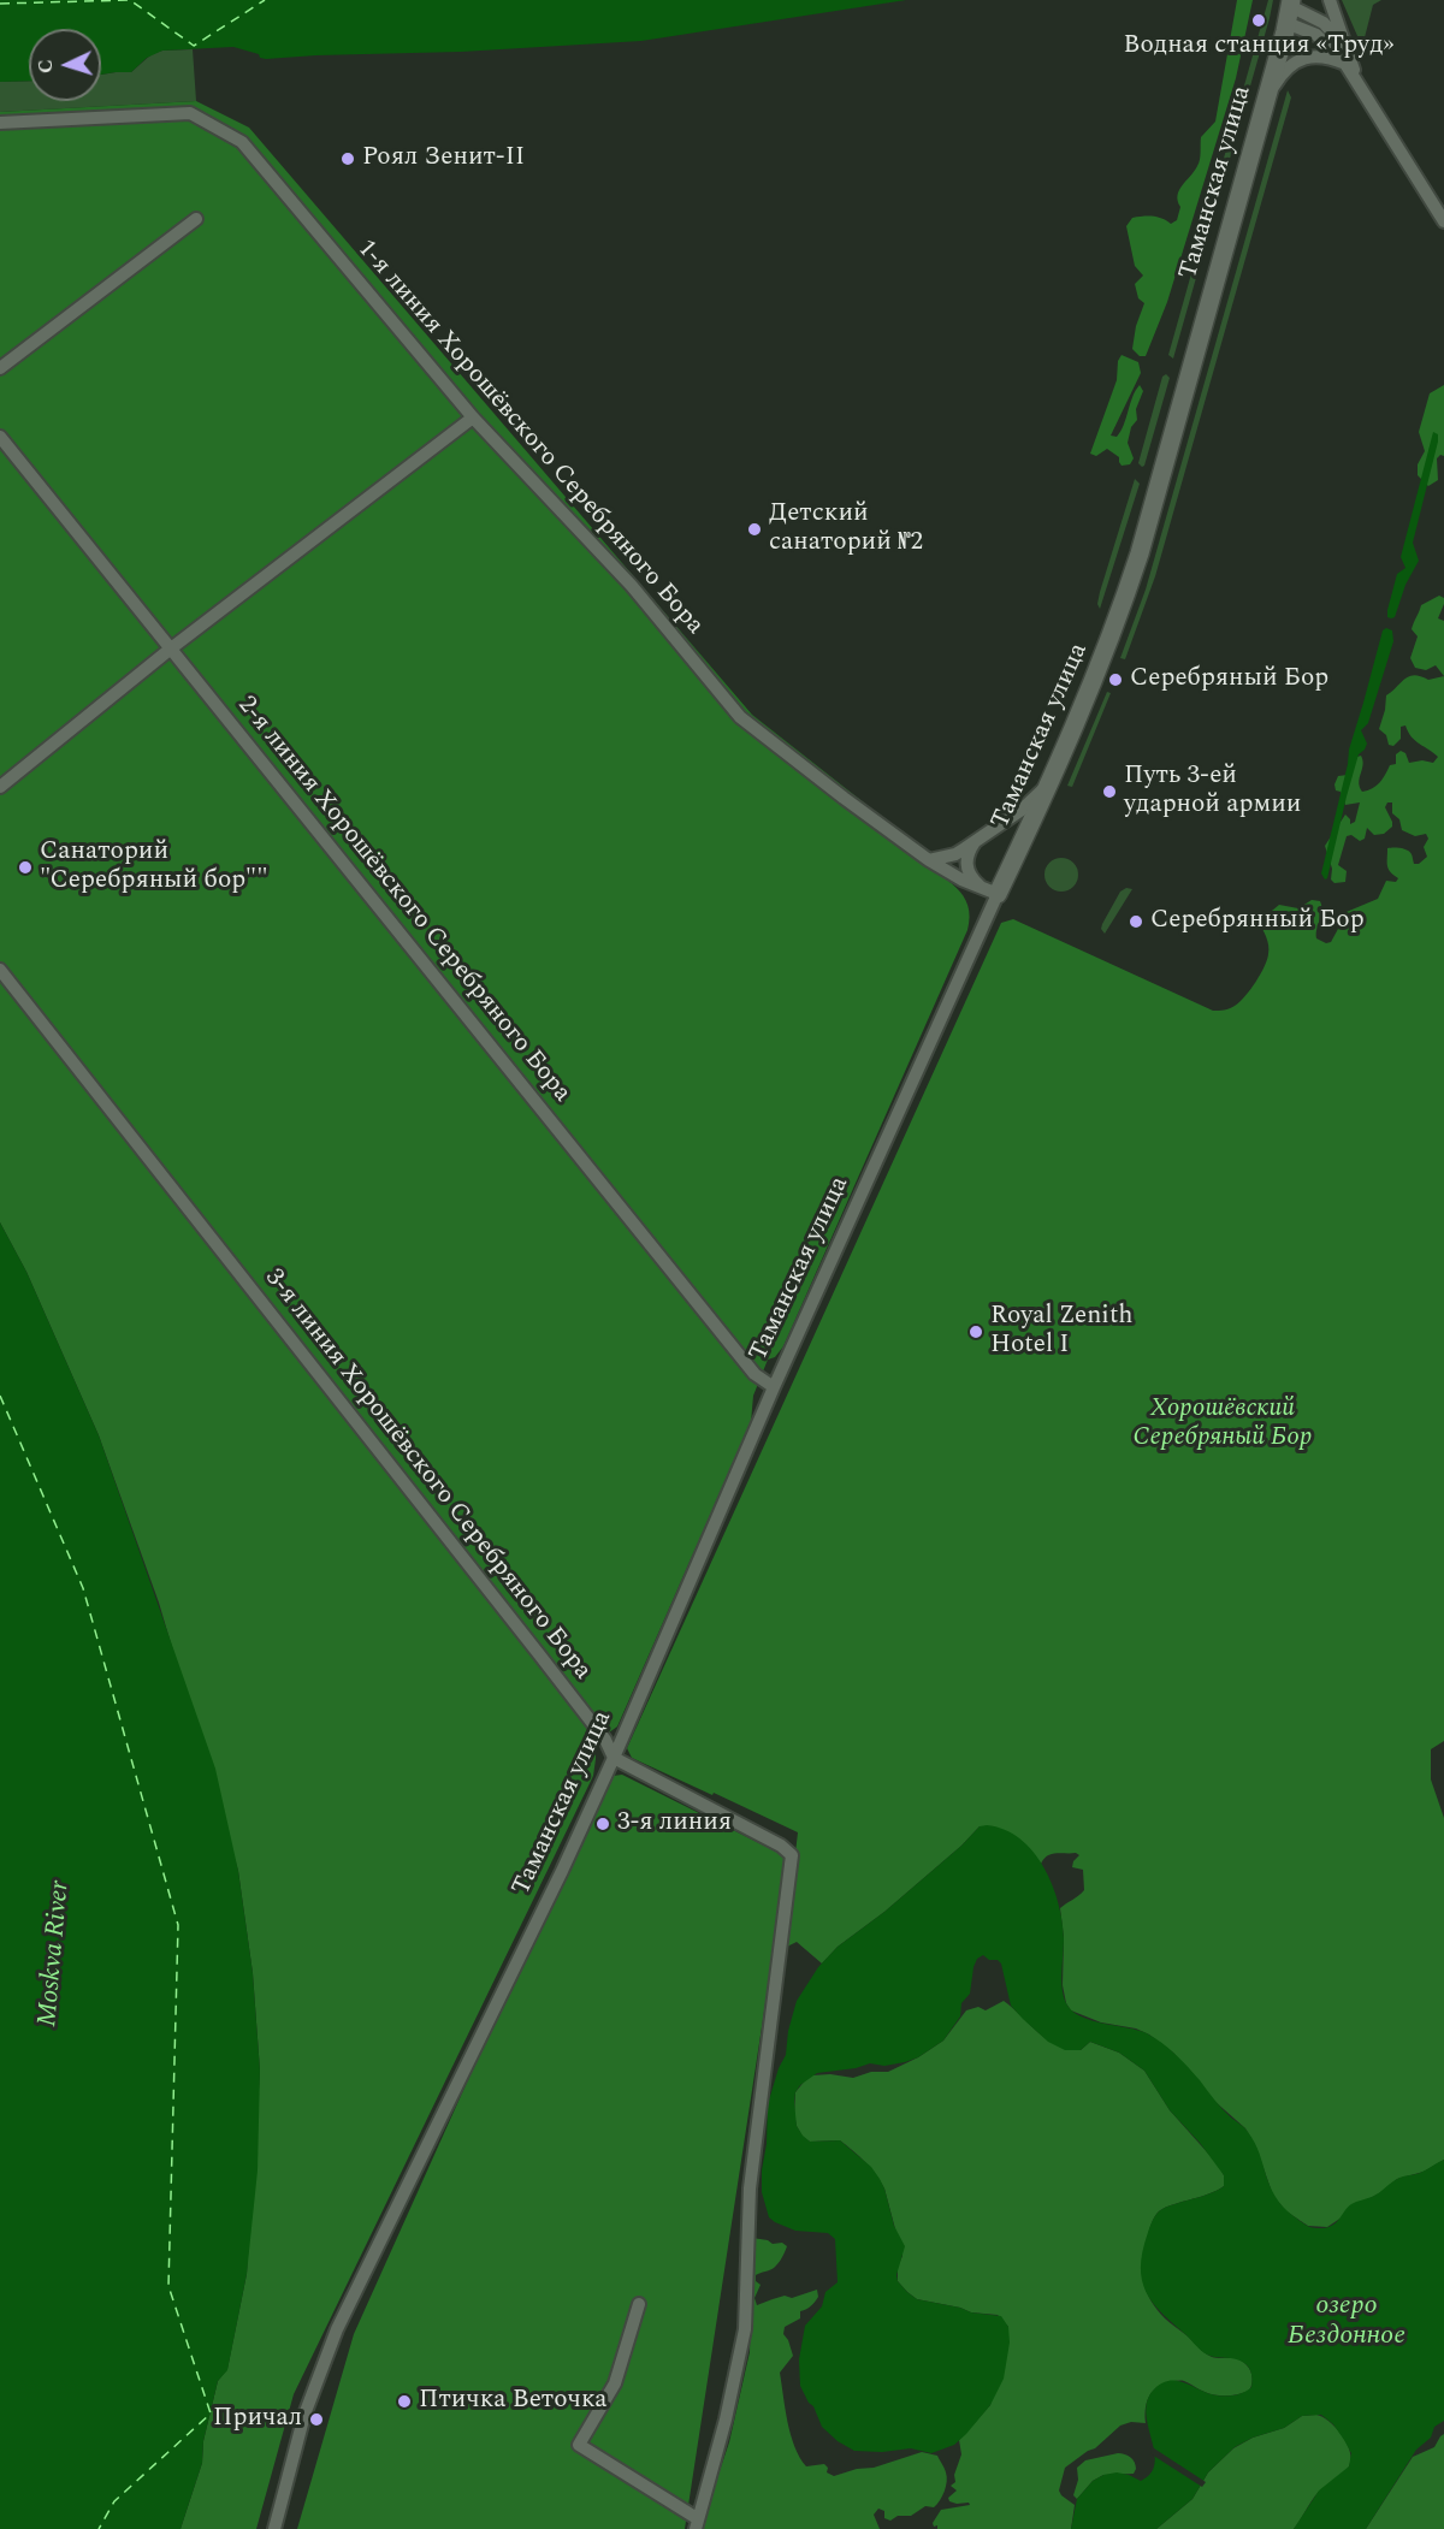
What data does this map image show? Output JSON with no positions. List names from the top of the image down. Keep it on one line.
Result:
{"streets":{"street":["Таманская улица","1-я линия Хорошёвского Серебряного Бора","2-я линия Хорошёвского Серебряного Бора","3-я линия Хорошёвского Серебряного Бора"]},"crossings":[["Таманская улица","1-я линия Хорошёвского Серебряного Бора"],["Таманская улица","2-я линия Хорошёвского Серебряного Бора"],["Таманская улица","3-я линия Хорошёвского Серебряного Бора"]],"water":["Moskva River","озеро Бездонное"],"parks":["Хорошёвский Серебряный Бор"],"places":["Водная станция «Труд»","Роял Зенит-II","Детский санаторий №2","Серебряный Бор","Путь 3-ей ударной армии","Санаторий \"Серебряный бор\"\"","Серебрянный Бор","Royal Zenith Hotel I","3-я линия","Птичка Веточка","Причал"],"north":"left"}
